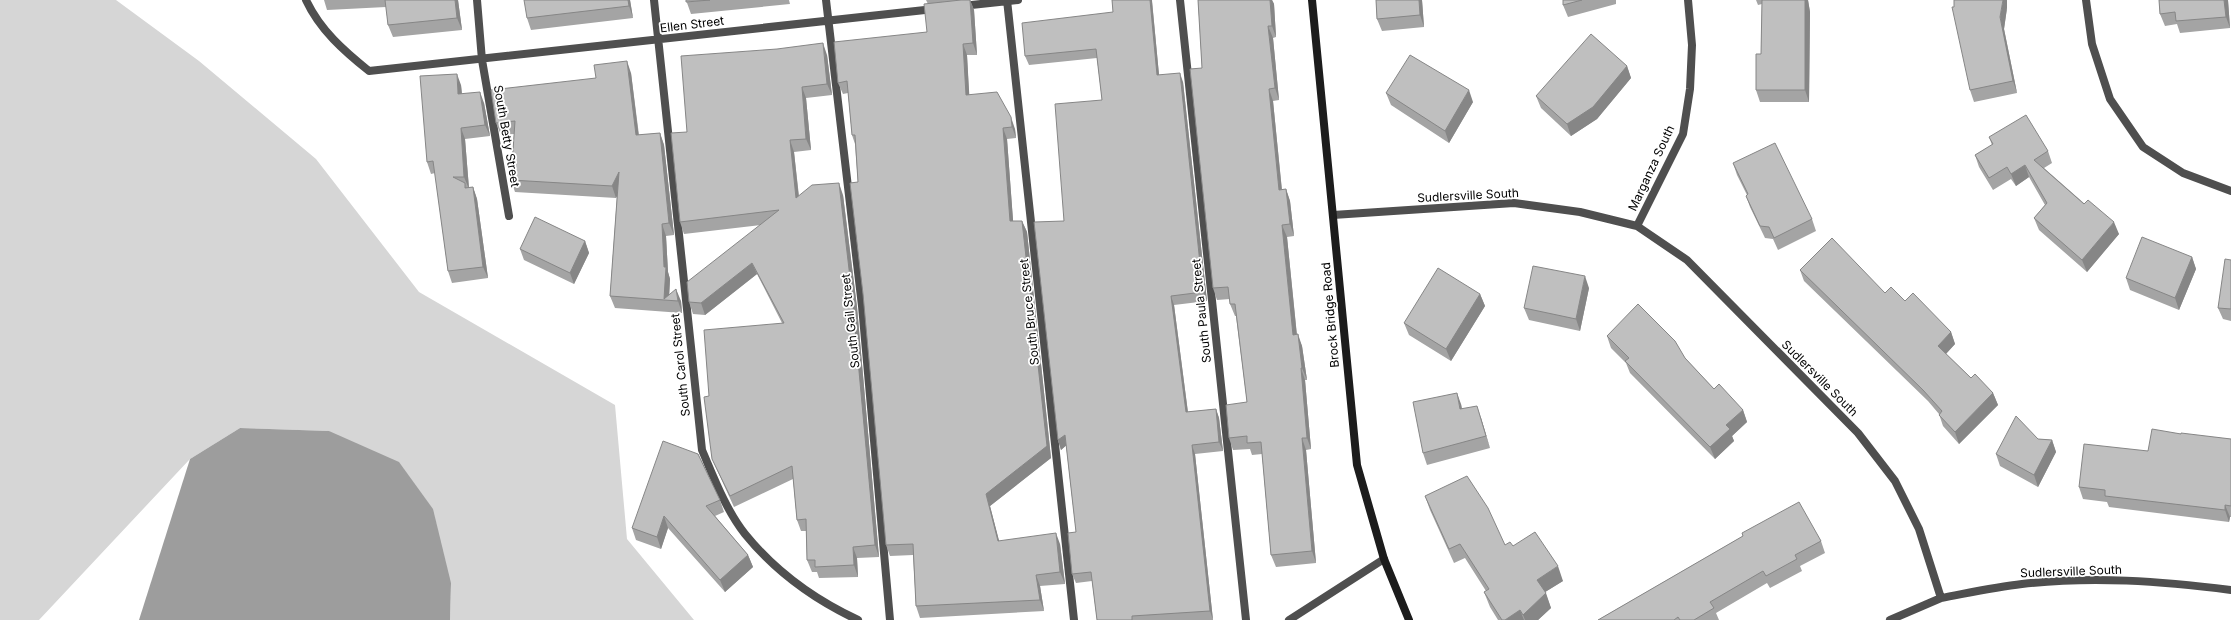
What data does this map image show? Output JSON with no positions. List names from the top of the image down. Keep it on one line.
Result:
{"streets":{"street":["Ellen Street","South Betty Street","Marganza South","Sudlersville South","South Paula Street","South Bruce Street","Brock Bridge Road","South Gail Street","South Carol Street"]},"crossings":[["Ellen Street","South Betty Street"],["Ellen Street","South Bruce Street"],["Ellen Street","South Gail Street"],["Ellen Street","South Carol Street"],["Marganza South","Sudlersville South"],["Sudlersville South","Brock Bridge Road"]]}
